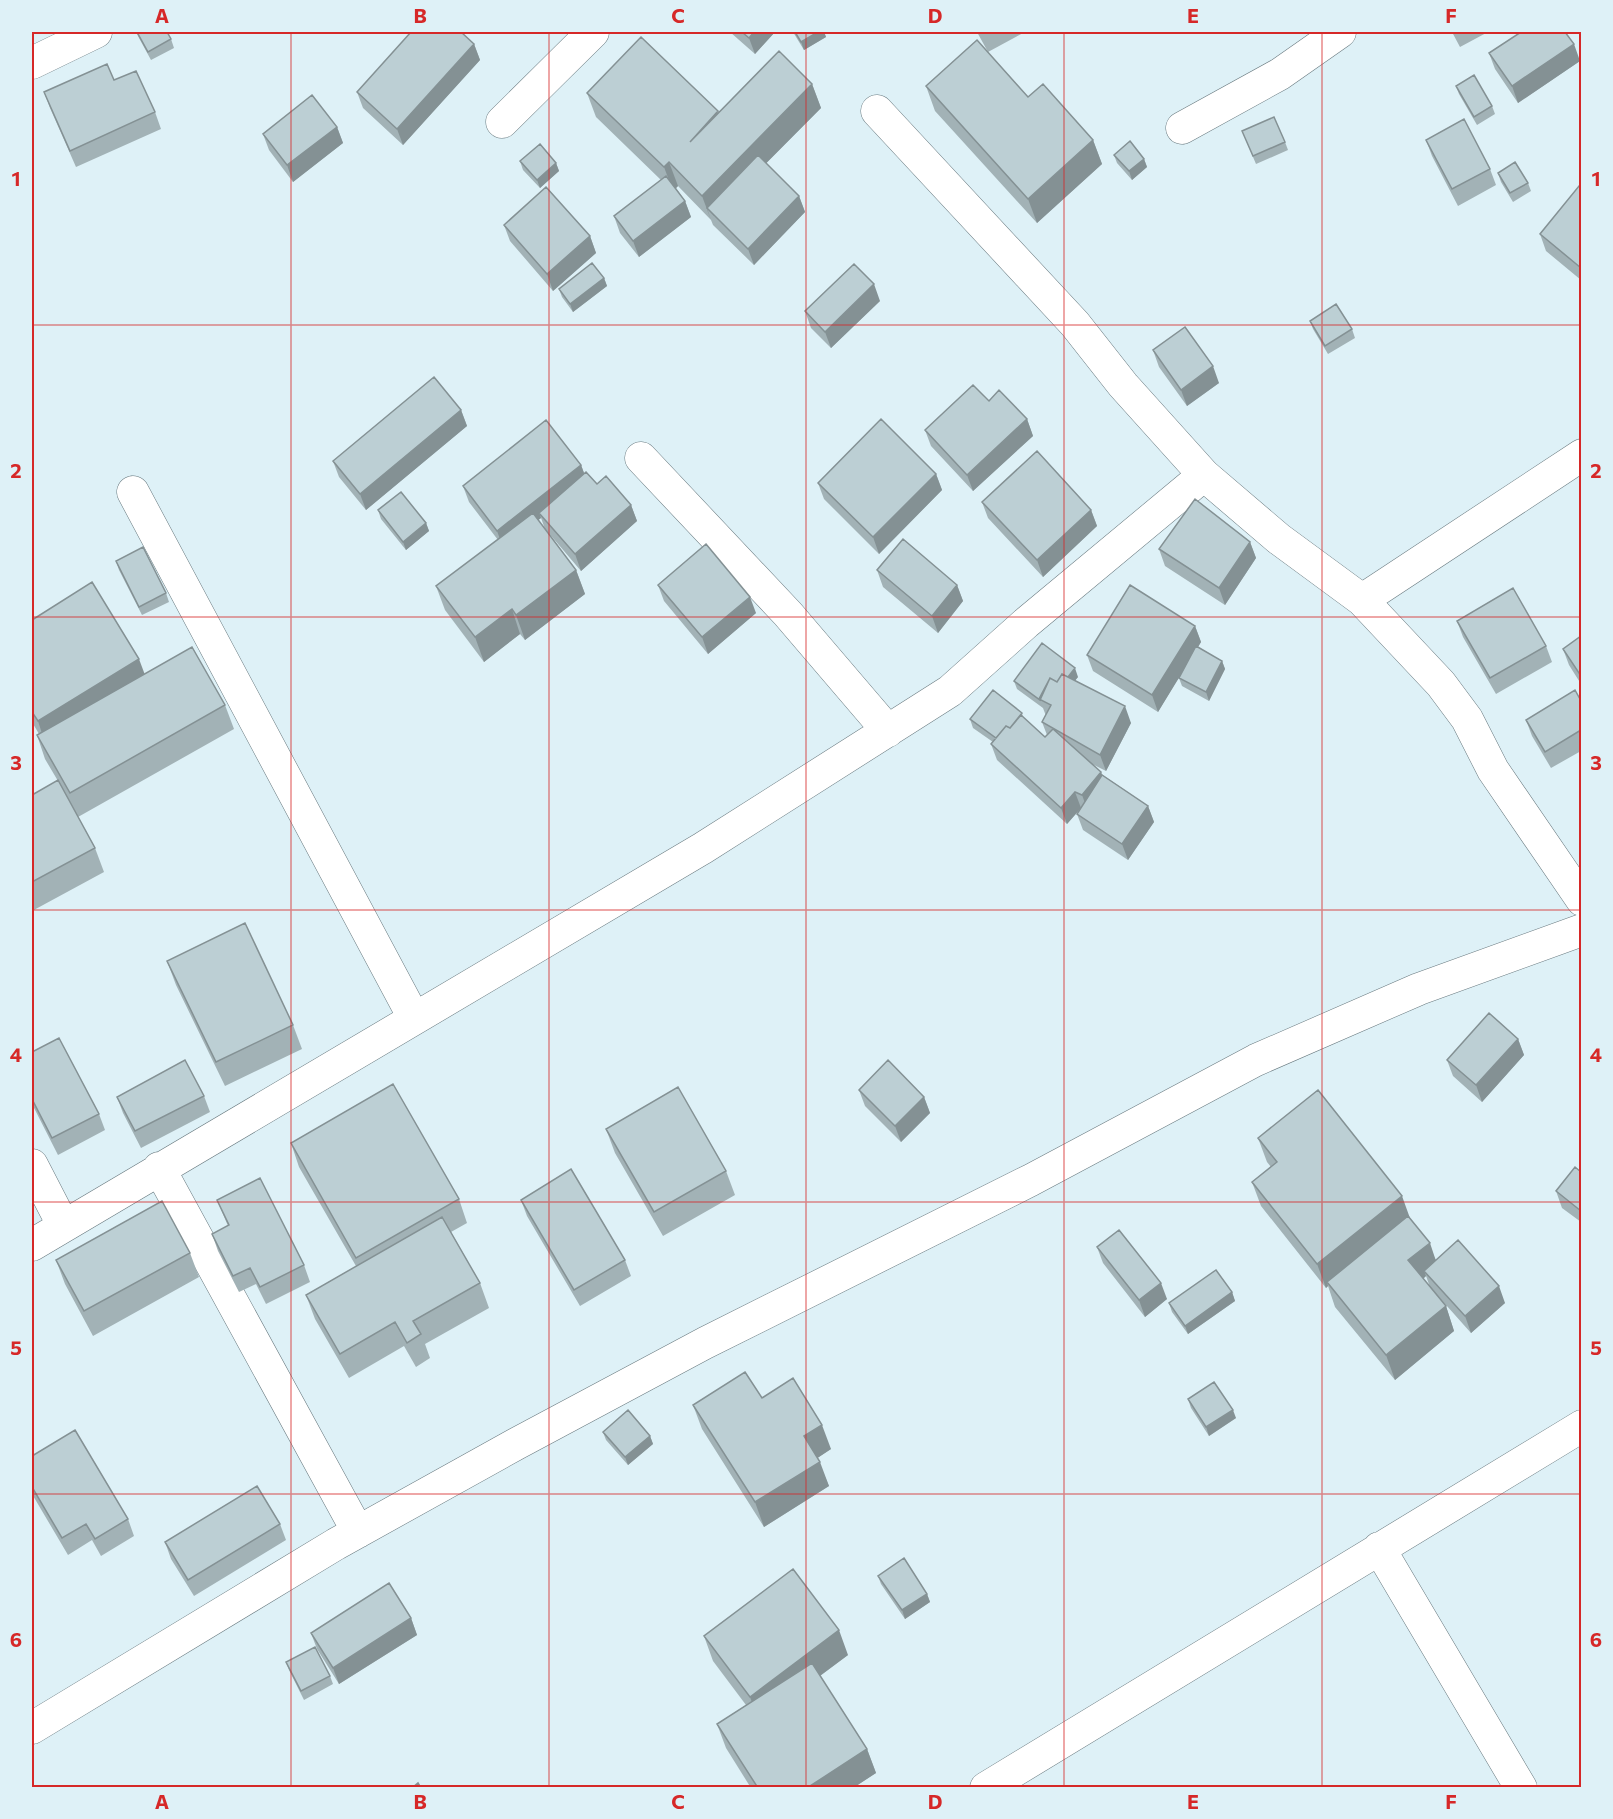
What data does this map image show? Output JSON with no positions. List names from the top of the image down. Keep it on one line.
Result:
{"grid":{"columns":["A","B","C","D","E","F"],"rows":["1","2","3","4","5","6"]}}
